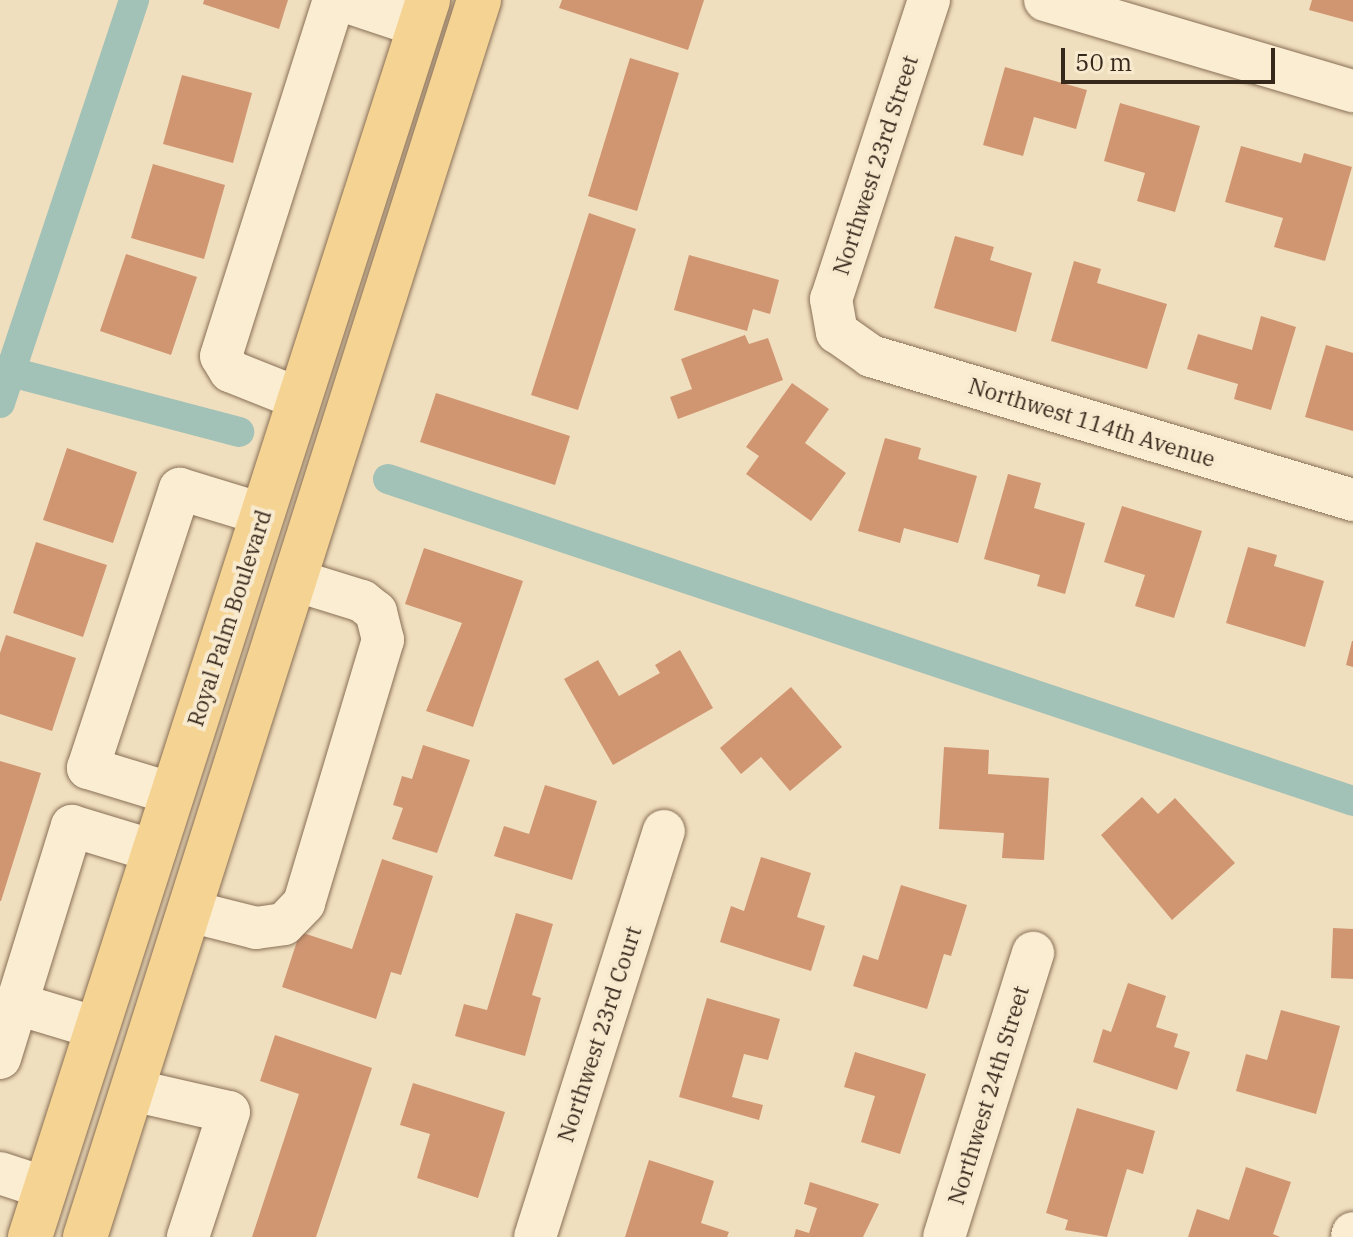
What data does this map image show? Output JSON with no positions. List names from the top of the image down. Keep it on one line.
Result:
{"streets":{"main road":["Royal Palm Boulevard"],"street":["Northwest 23rd Street","Northwest 114th Avenue","Northwest 23rd Court","Northwest 24th Street"]},"crossings":[["Northwest 23rd Street","Northwest 114th Avenue"]],"scale_bar":"50 m"}
